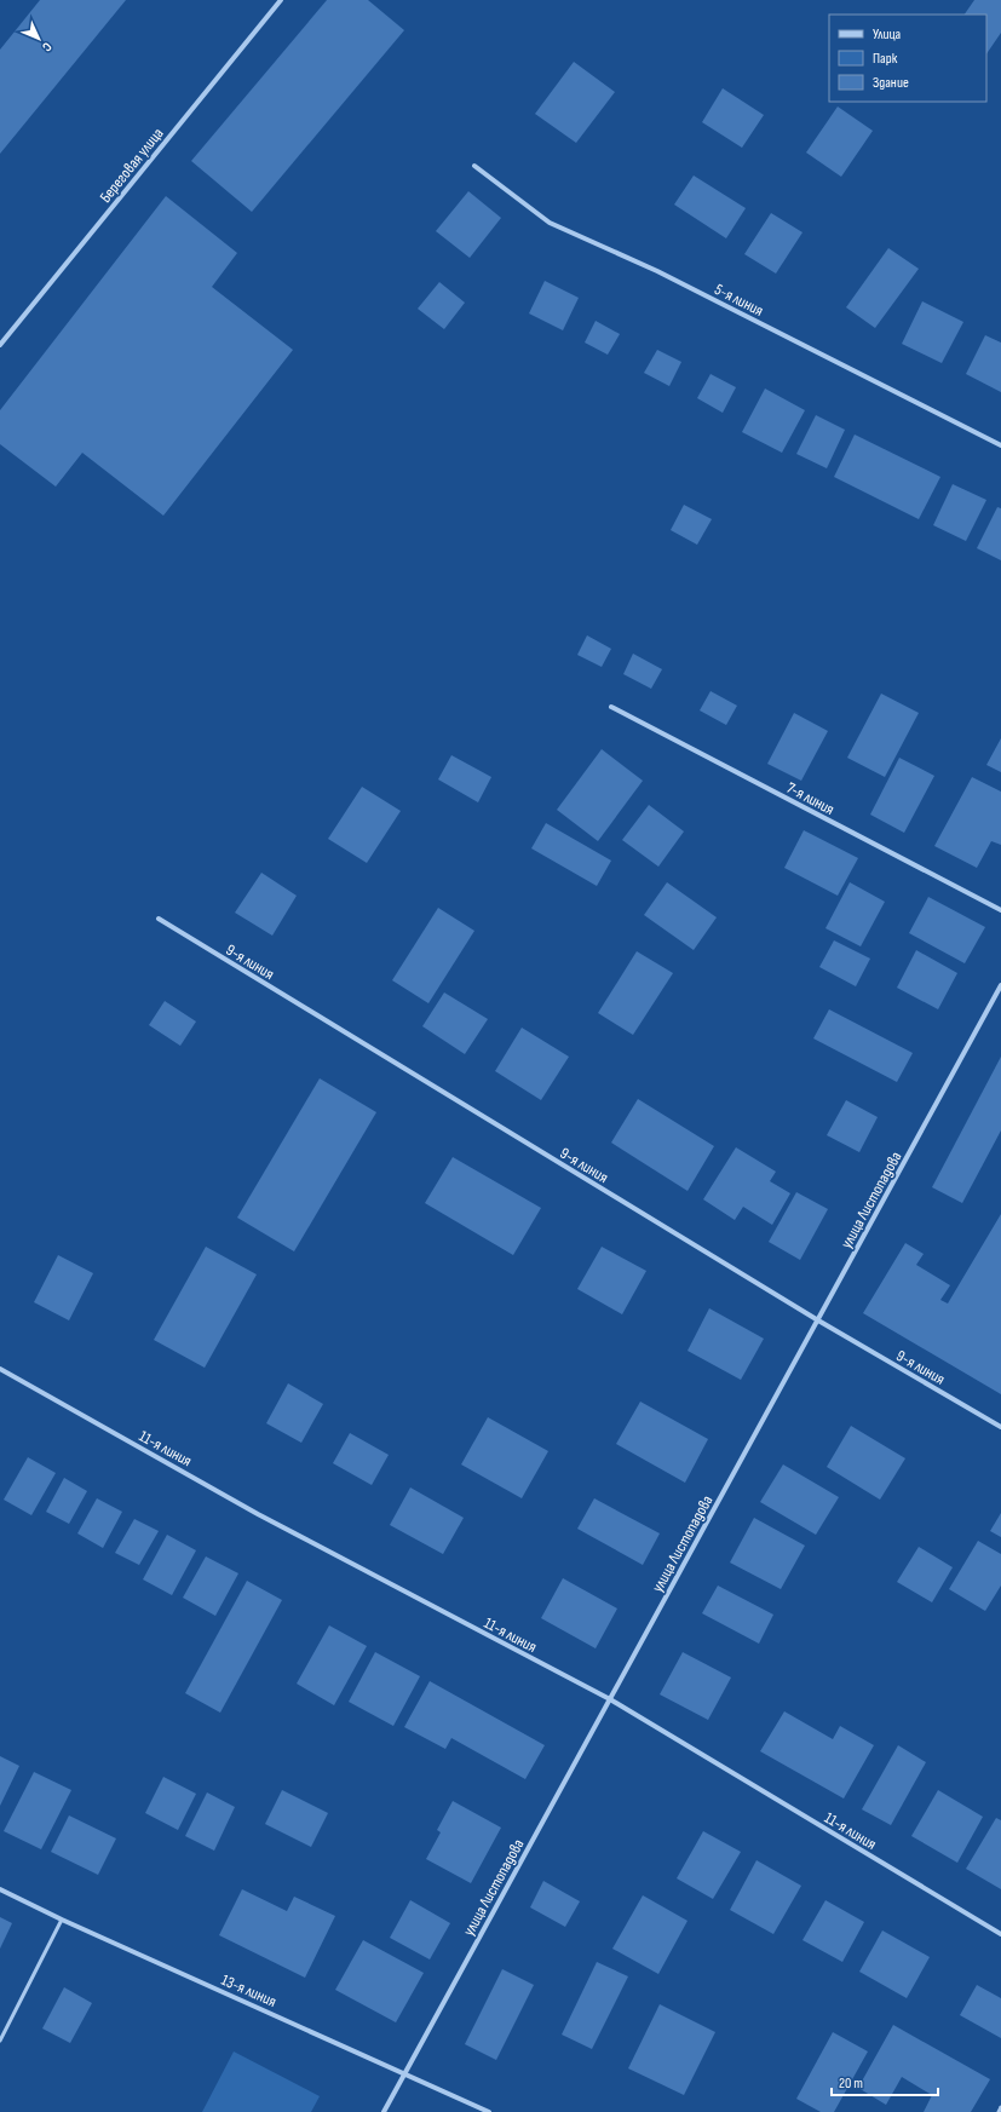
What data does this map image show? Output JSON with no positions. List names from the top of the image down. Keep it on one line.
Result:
{"streets":{"street":["Береговая улица","5-я линия","7-я линия","9-я линия","улица Листопадова","11-я линия","13-я линия"]},"crossings":[["9-я линия","улица Листопадова"],["улица Листопадова","11-я линия"],["улица Листопадова","13-я линия"]],"legend":["Улица","Парк","Здание"],"scale_bar":"20 m","north":"bottom right"}
